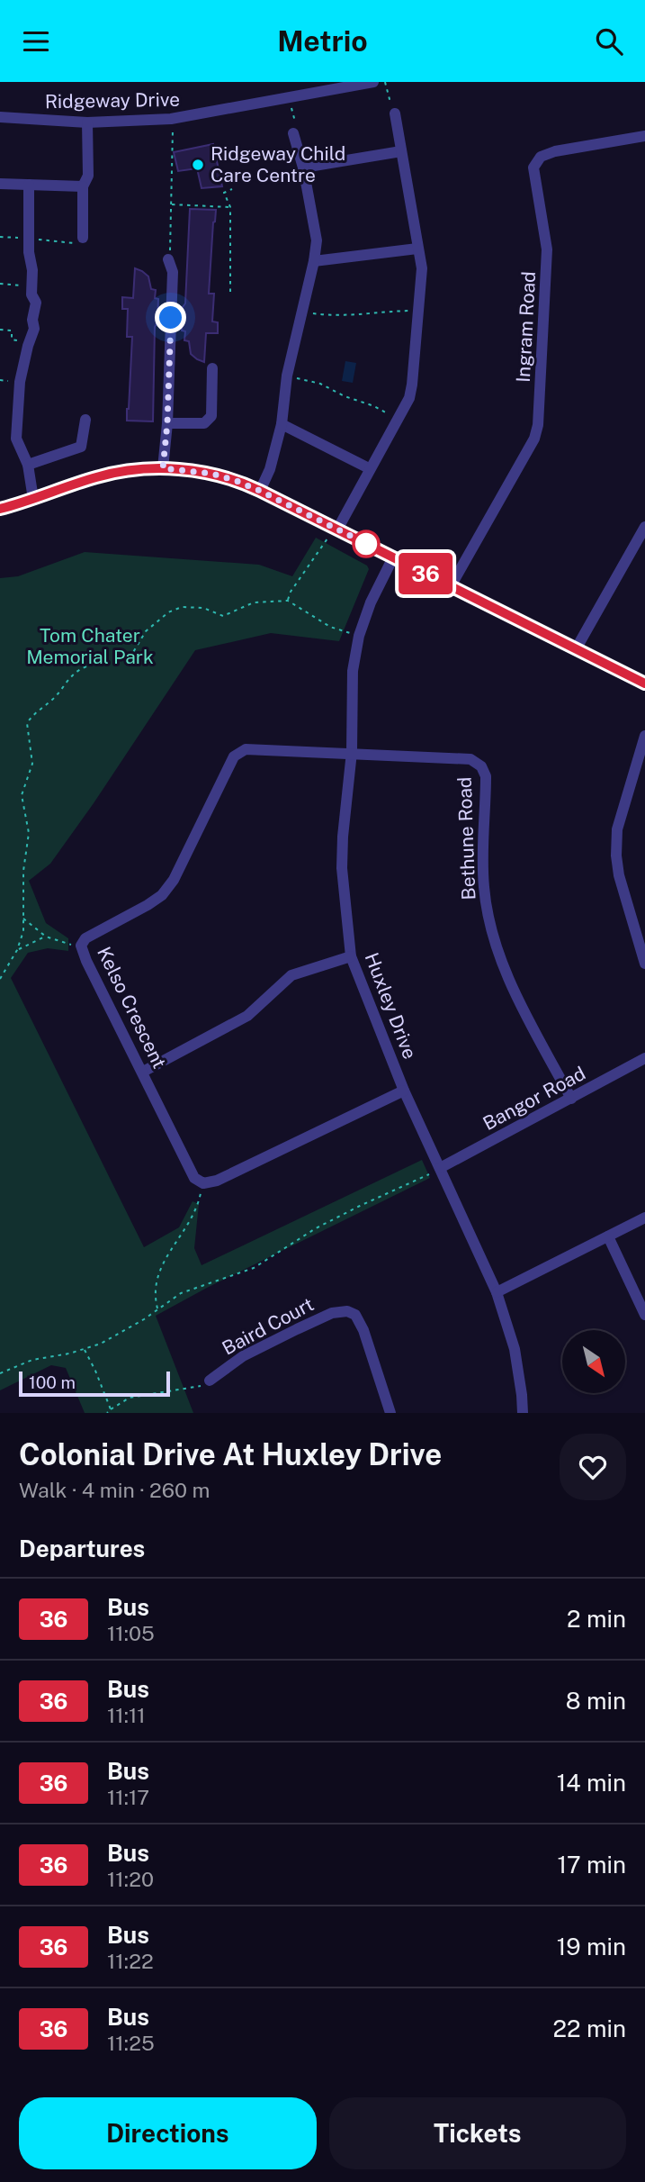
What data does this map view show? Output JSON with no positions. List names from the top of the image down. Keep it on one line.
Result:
{"streets":{"street":["Ridgeway Drive","Ingram Road","Bethune Road","Huxley Drive","Kelso Crescent","Bangor Road","Baird Court"]},"crossings":[["Bethune Road","Huxley Drive"],["Bethune Road","Kelso Crescent"],["Bethune Road","Bangor Road"],["Huxley Drive","Kelso Crescent"],["Huxley Drive","Bangor Road"]],"parks":["Tom Chater Memorial Park"],"places":["Ridgeway Child Care Centre"],"lines":["bus line 36"],"scale_bar":"100 m","north":"bottom right","page":{"header":"Metrio","on_map":"36","scale":"100 m","heading":[["Colonial Drive At Huxley Drive","Walk · 4 min · 260 m"],"Departures"],"list":[{"mark":"36","name":"Bus","note":"11:05","value":"2 min"},{"mark":"36","name":"Bus","note":"11:11","value":"8 min"},{"mark":"36","name":"Bus","note":"11:17","value":"14 min"},{"mark":"36","name":"Bus","note":"11:20","value":"17 min"},{"mark":"36","name":"Bus","note":"11:22","value":"19 min"},{"mark":"36","name":"Bus","note":"11:25","value":"22 min"}],"buttons":["Directions","Tickets"]}}
